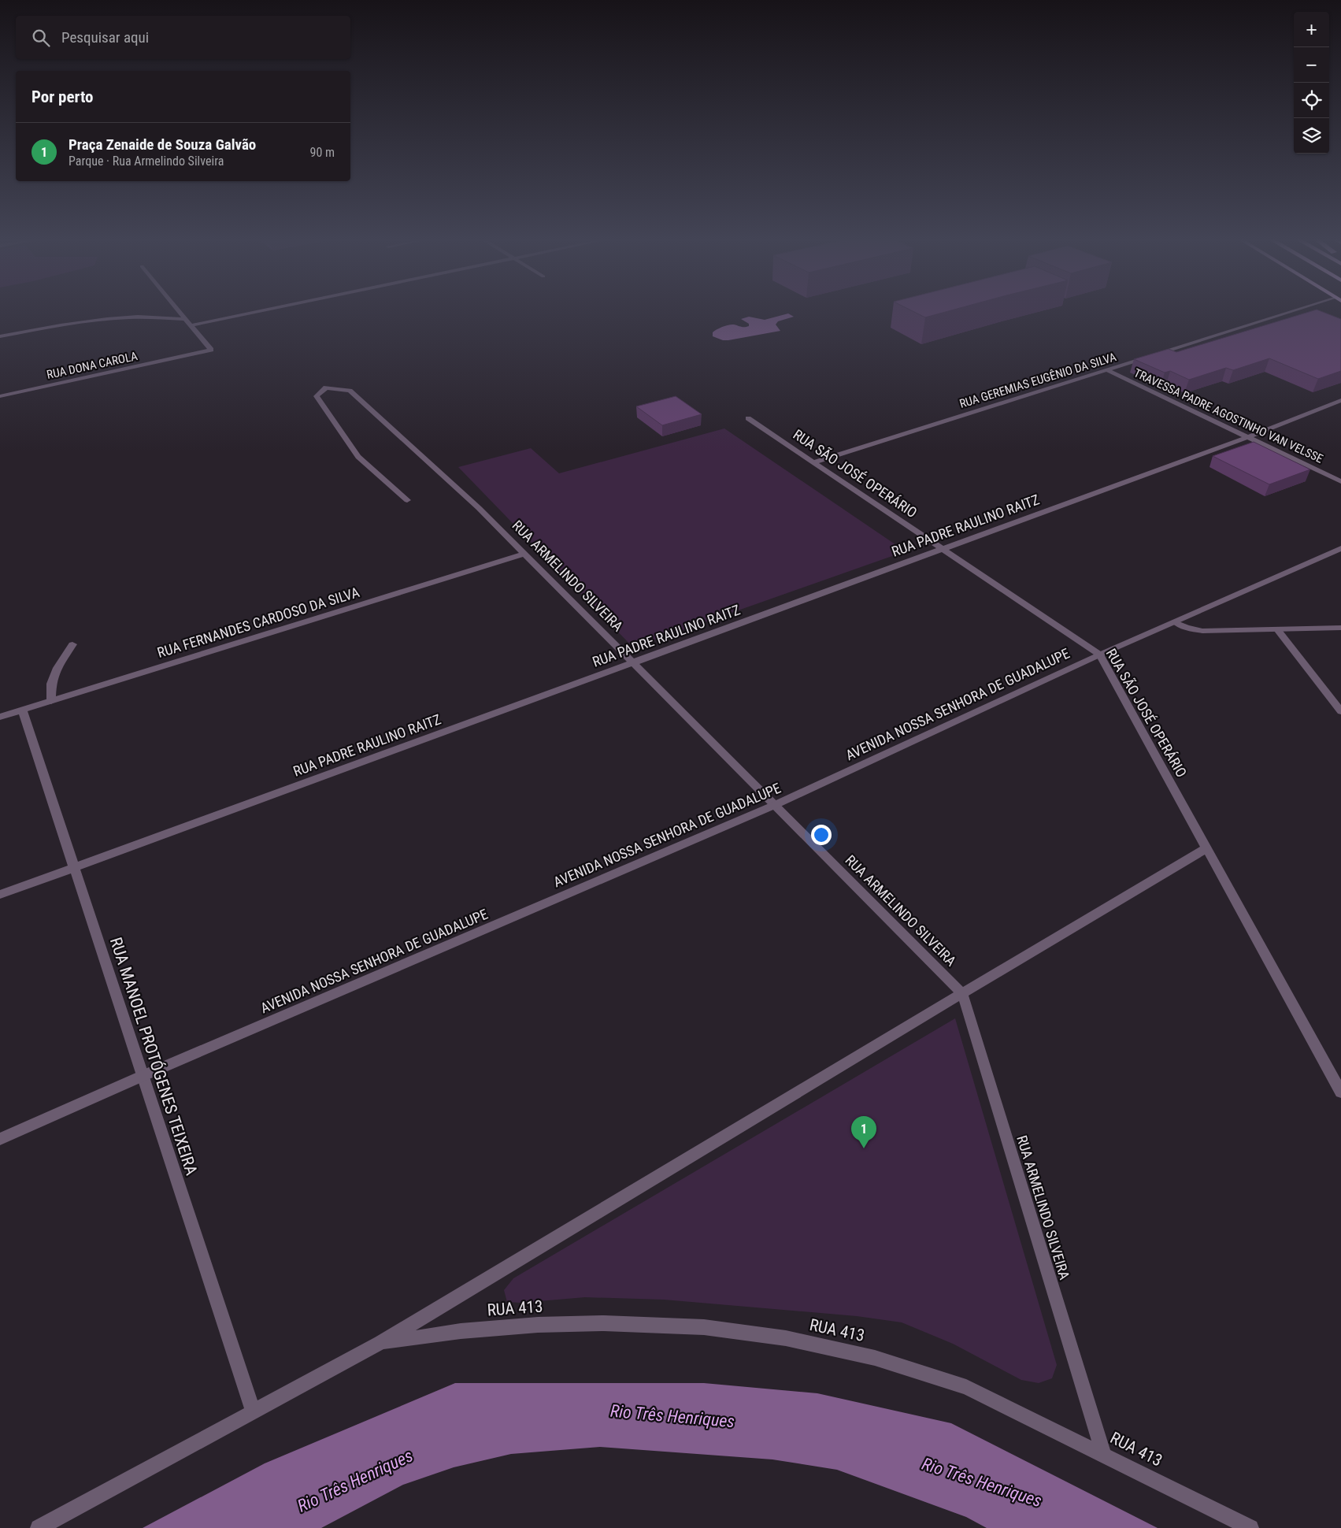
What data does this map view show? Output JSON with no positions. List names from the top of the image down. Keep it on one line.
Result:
{"streets":{"street":["RUA DONA CAROLA","RUA GEREMIAS EUGÊNIO DA SILVA","TRAVESSA PADRE AGOSTINHO VAN VELSSE","RUA SÃO JOSÉ OPERÁRIO","RUA PADRE RAULINO RAITZ","RUA ARMELINDO SILVEIRA","RUA FERNANDES CARDOSO DA SILVA","AVENIDA NOSSA SENHORA DE GUADALUPE","RUA MANOEL PROTÓGENES TEIXEIRA","RUA 413"]},"crossings":[["RUA GEREMIAS EUGÊNIO DA SILVA","TRAVESSA PADRE AGOSTINHO VAN VELSSE"],["RUA GEREMIAS EUGÊNIO DA SILVA","RUA SÃO JOSÉ OPERÁRIO"],["TRAVESSA PADRE AGOSTINHO VAN VELSSE","RUA PADRE RAULINO RAITZ"],["RUA SÃO JOSÉ OPERÁRIO","RUA PADRE RAULINO RAITZ"],["RUA SÃO JOSÉ OPERÁRIO","AVENIDA NOSSA SENHORA DE GUADALUPE"],["RUA PADRE RAULINO RAITZ","RUA ARMELINDO SILVEIRA"],["RUA PADRE RAULINO RAITZ","RUA MANOEL PROTÓGENES TEIXEIRA"],["RUA ARMELINDO SILVEIRA","RUA FERNANDES CARDOSO DA SILVA"],["RUA ARMELINDO SILVEIRA","AVENIDA NOSSA SENHORA DE GUADALUPE"],["RUA ARMELINDO SILVEIRA","RUA 413"],["RUA FERNANDES CARDOSO DA SILVA","RUA MANOEL PROTÓGENES TEIXEIRA"],["AVENIDA NOSSA SENHORA DE GUADALUPE","RUA MANOEL PROTÓGENES TEIXEIRA"]],"water":["Rio Três Henriques"],"page":{"map_buttons":["+","−"],"search":"Pesquisar aqui","heading":"Por perto","list":[{"mark":"1","name":"Praça Zenaide de Souza Galvão","note":"Parque · Rua Armelindo Silveira","value":"90 m"}],"pins":"1"}}
